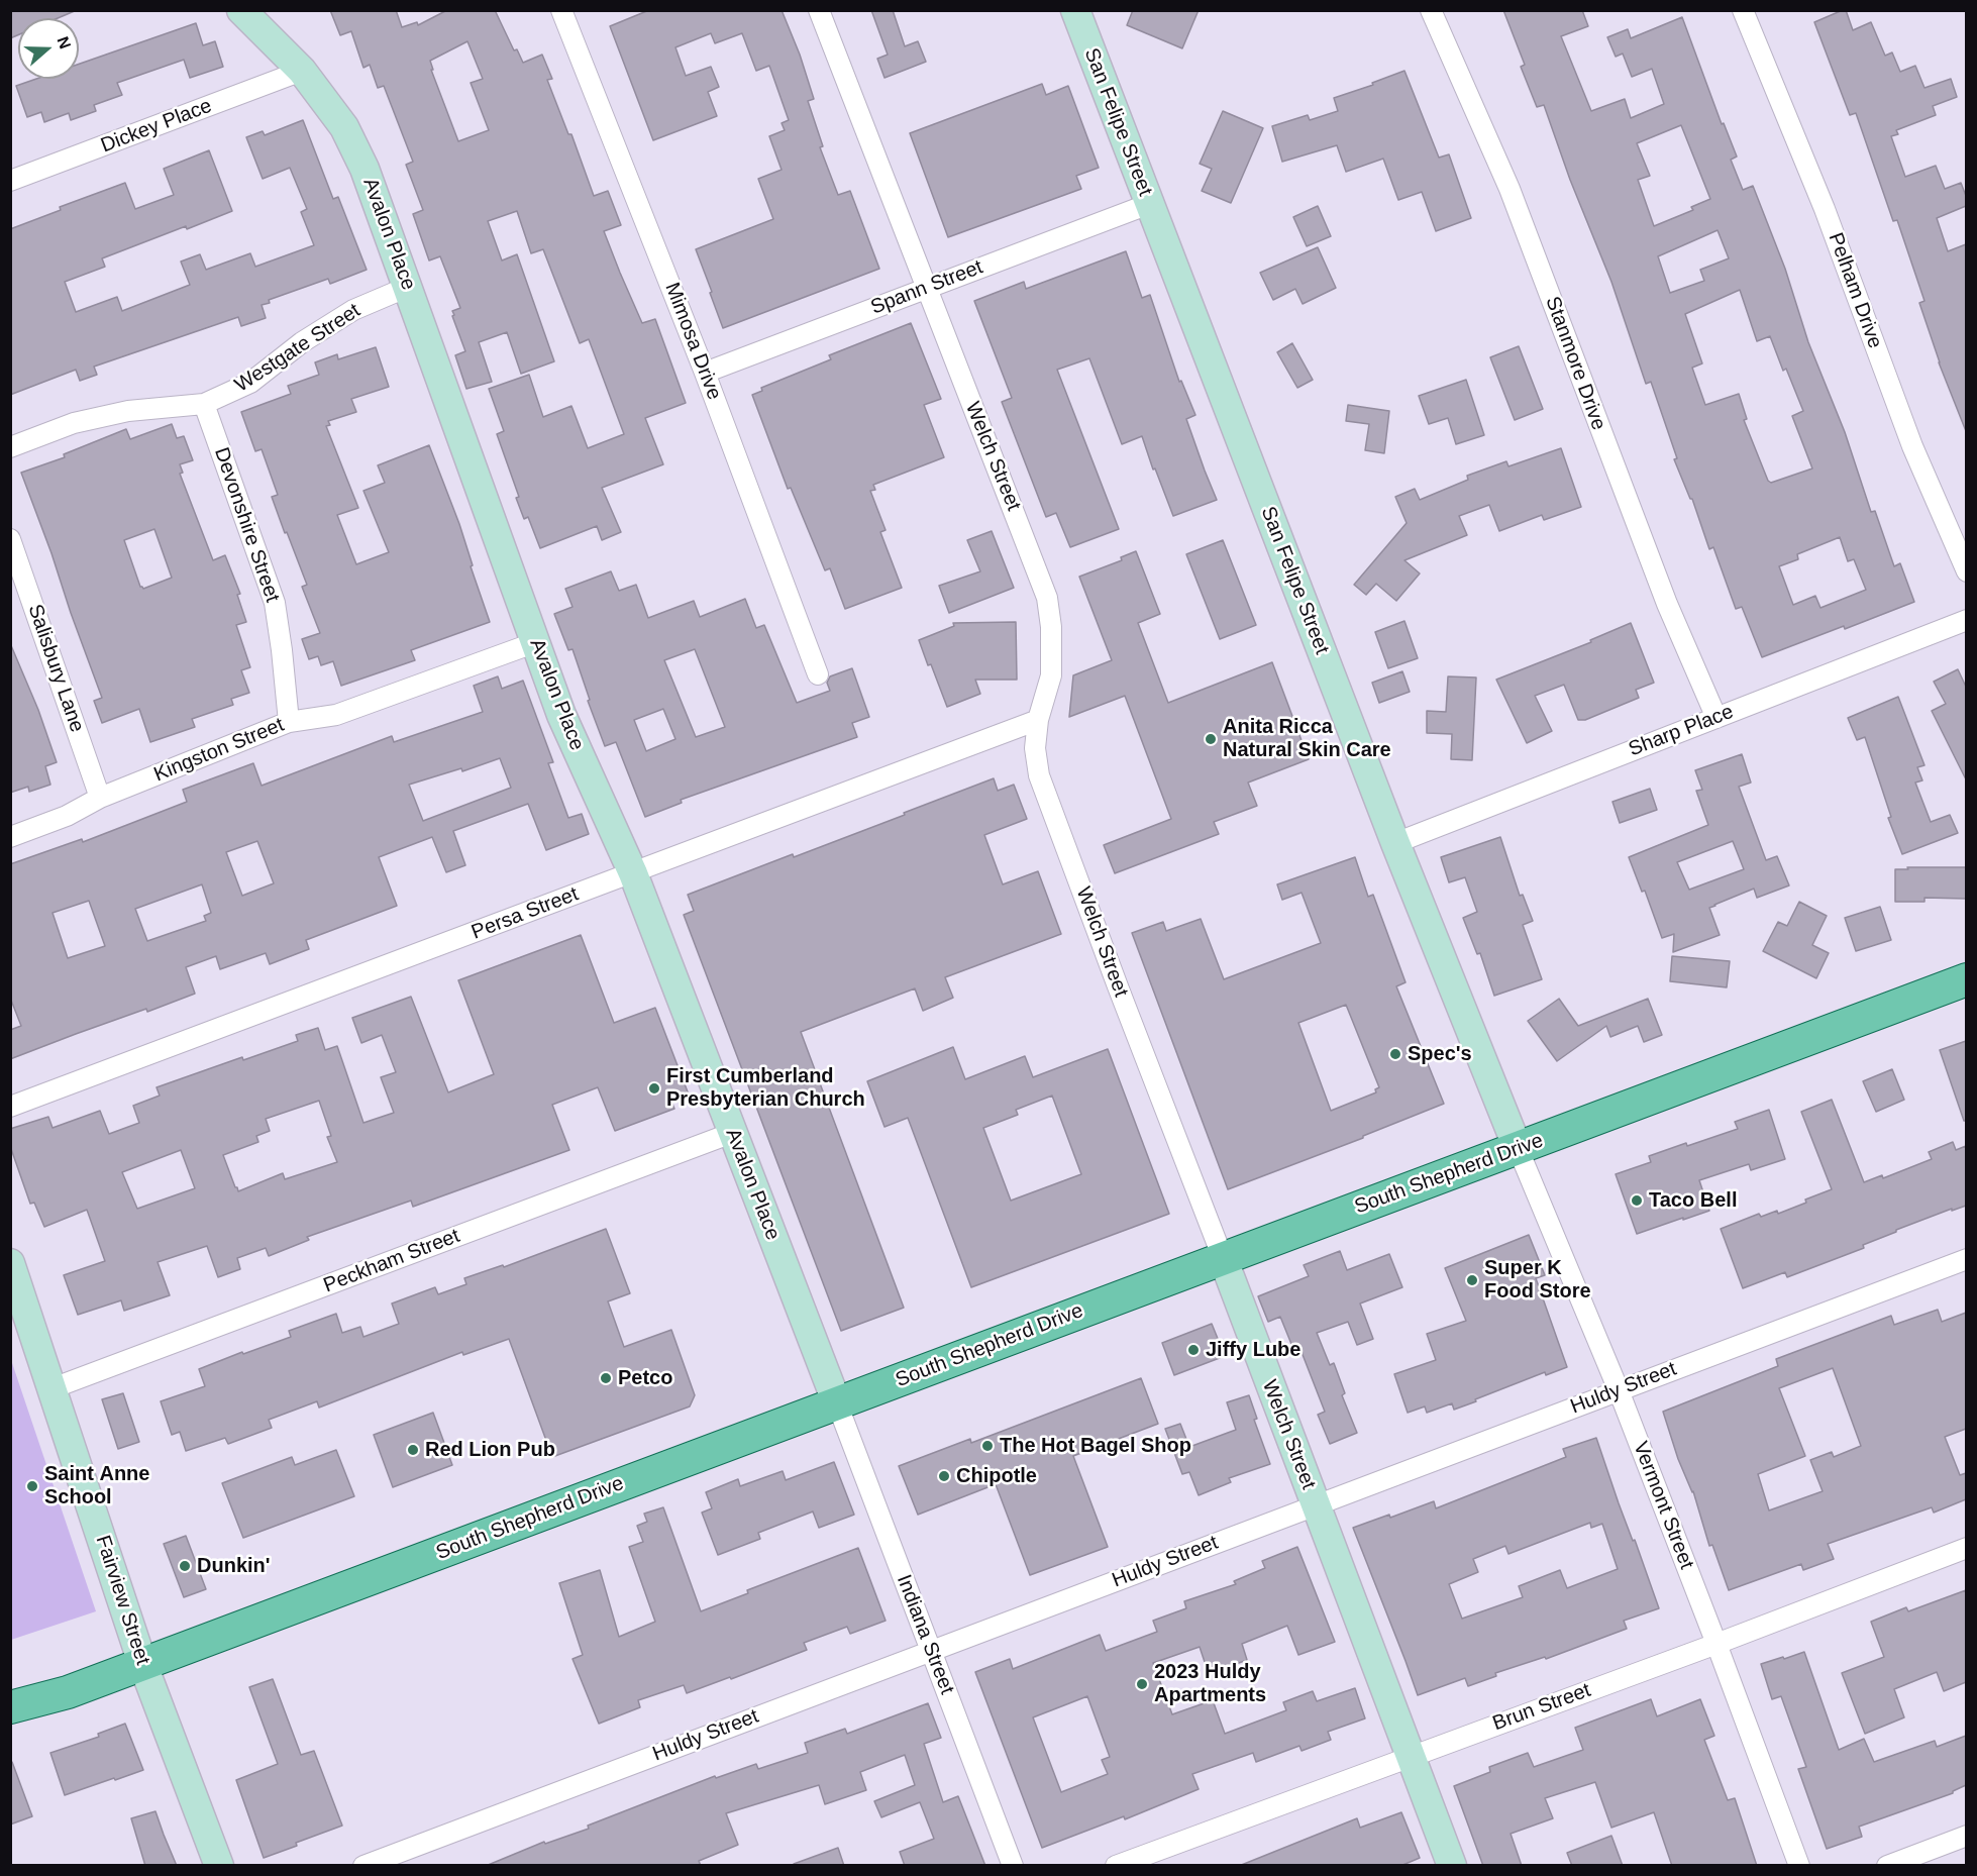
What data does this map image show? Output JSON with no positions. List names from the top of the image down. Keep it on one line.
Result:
{"streets":{"main road":["South Shepherd Drive"],"street":["San Felipe Street","Dickey Place","Avalon Place","Spann Street","Pelham Drive","Mimosa Drive","Westgate Street","Stanmore Drive","Welch Street","Devonshire Street","Salisbury Lane","Sharp Place","Kingston Street","Persa Street","Peckham Street","Huldy Street","Vermont Street","Fairview Street","Indiana Street","Brun Street"]},"crossings":[["San Felipe Street","Spann Street"],["San Felipe Street","Sharp Place"],["San Felipe Street","South Shepherd Drive"],["San Felipe Street","Vermont Street"],["Dickey Place","Avalon Place"],["Avalon Place","Westgate Street"],["Avalon Place","Kingston Street"],["Avalon Place","Persa Street"],["Avalon Place","South Shepherd Drive"],["Avalon Place","Peckham Street"],["Avalon Place","Indiana Street"],["Spann Street","Mimosa Drive"],["Spann Street","Welch Street"],["Westgate Street","Devonshire Street"],["Stanmore Drive","Sharp Place"],["Welch Street","Persa Street"],["Welch Street","South Shepherd Drive"],["Welch Street","Huldy Street"],["Welch Street","Brun Street"],["Devonshire Street","Kingston Street"],["Salisbury Lane","Kingston Street"],["South Shepherd Drive","Vermont Street"],["South Shepherd Drive","Fairview Street"],["South Shepherd Drive","Indiana Street"],["Peckham Street","Fairview Street"],["Huldy Street","Vermont Street"],["Huldy Street","Indiana Street"],["Vermont Street","Brun Street"]],"places":["Anita Ricca Natural Skin Care","Spec's","First Cumberland Presbyterian Church","Taco Bell","Super K Food Store","Jiffy Lube","Petco","The Hot Bagel Shop","Red Lion Pub","Chipotle","Saint Anne School","Dunkin'","2023 Huldy Apartments"],"north":"right"}
